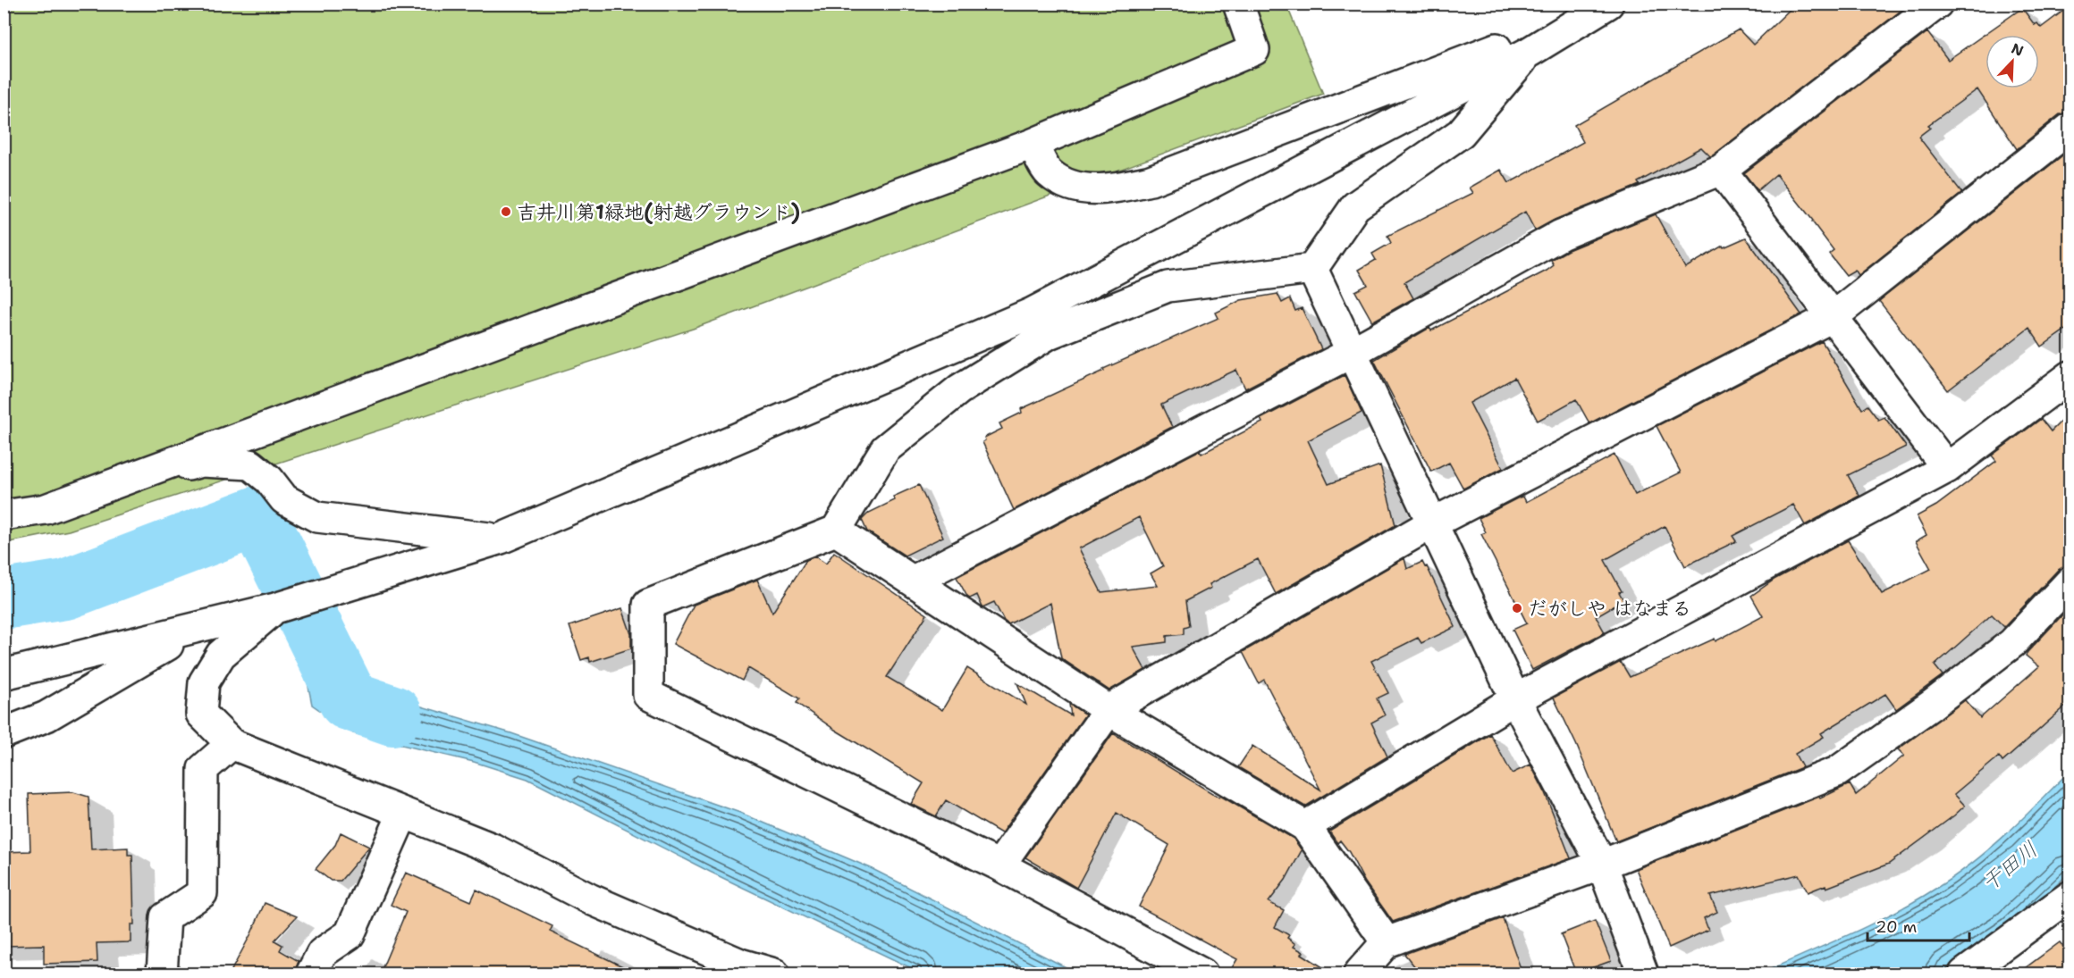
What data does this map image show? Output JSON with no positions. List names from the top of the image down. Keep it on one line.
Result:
{"water":["干田川"],"places":["吉井川第1緑地(射越グラウンド)","だがしや はなまる"],"scale_bar":"20 m","north":"top right"}
